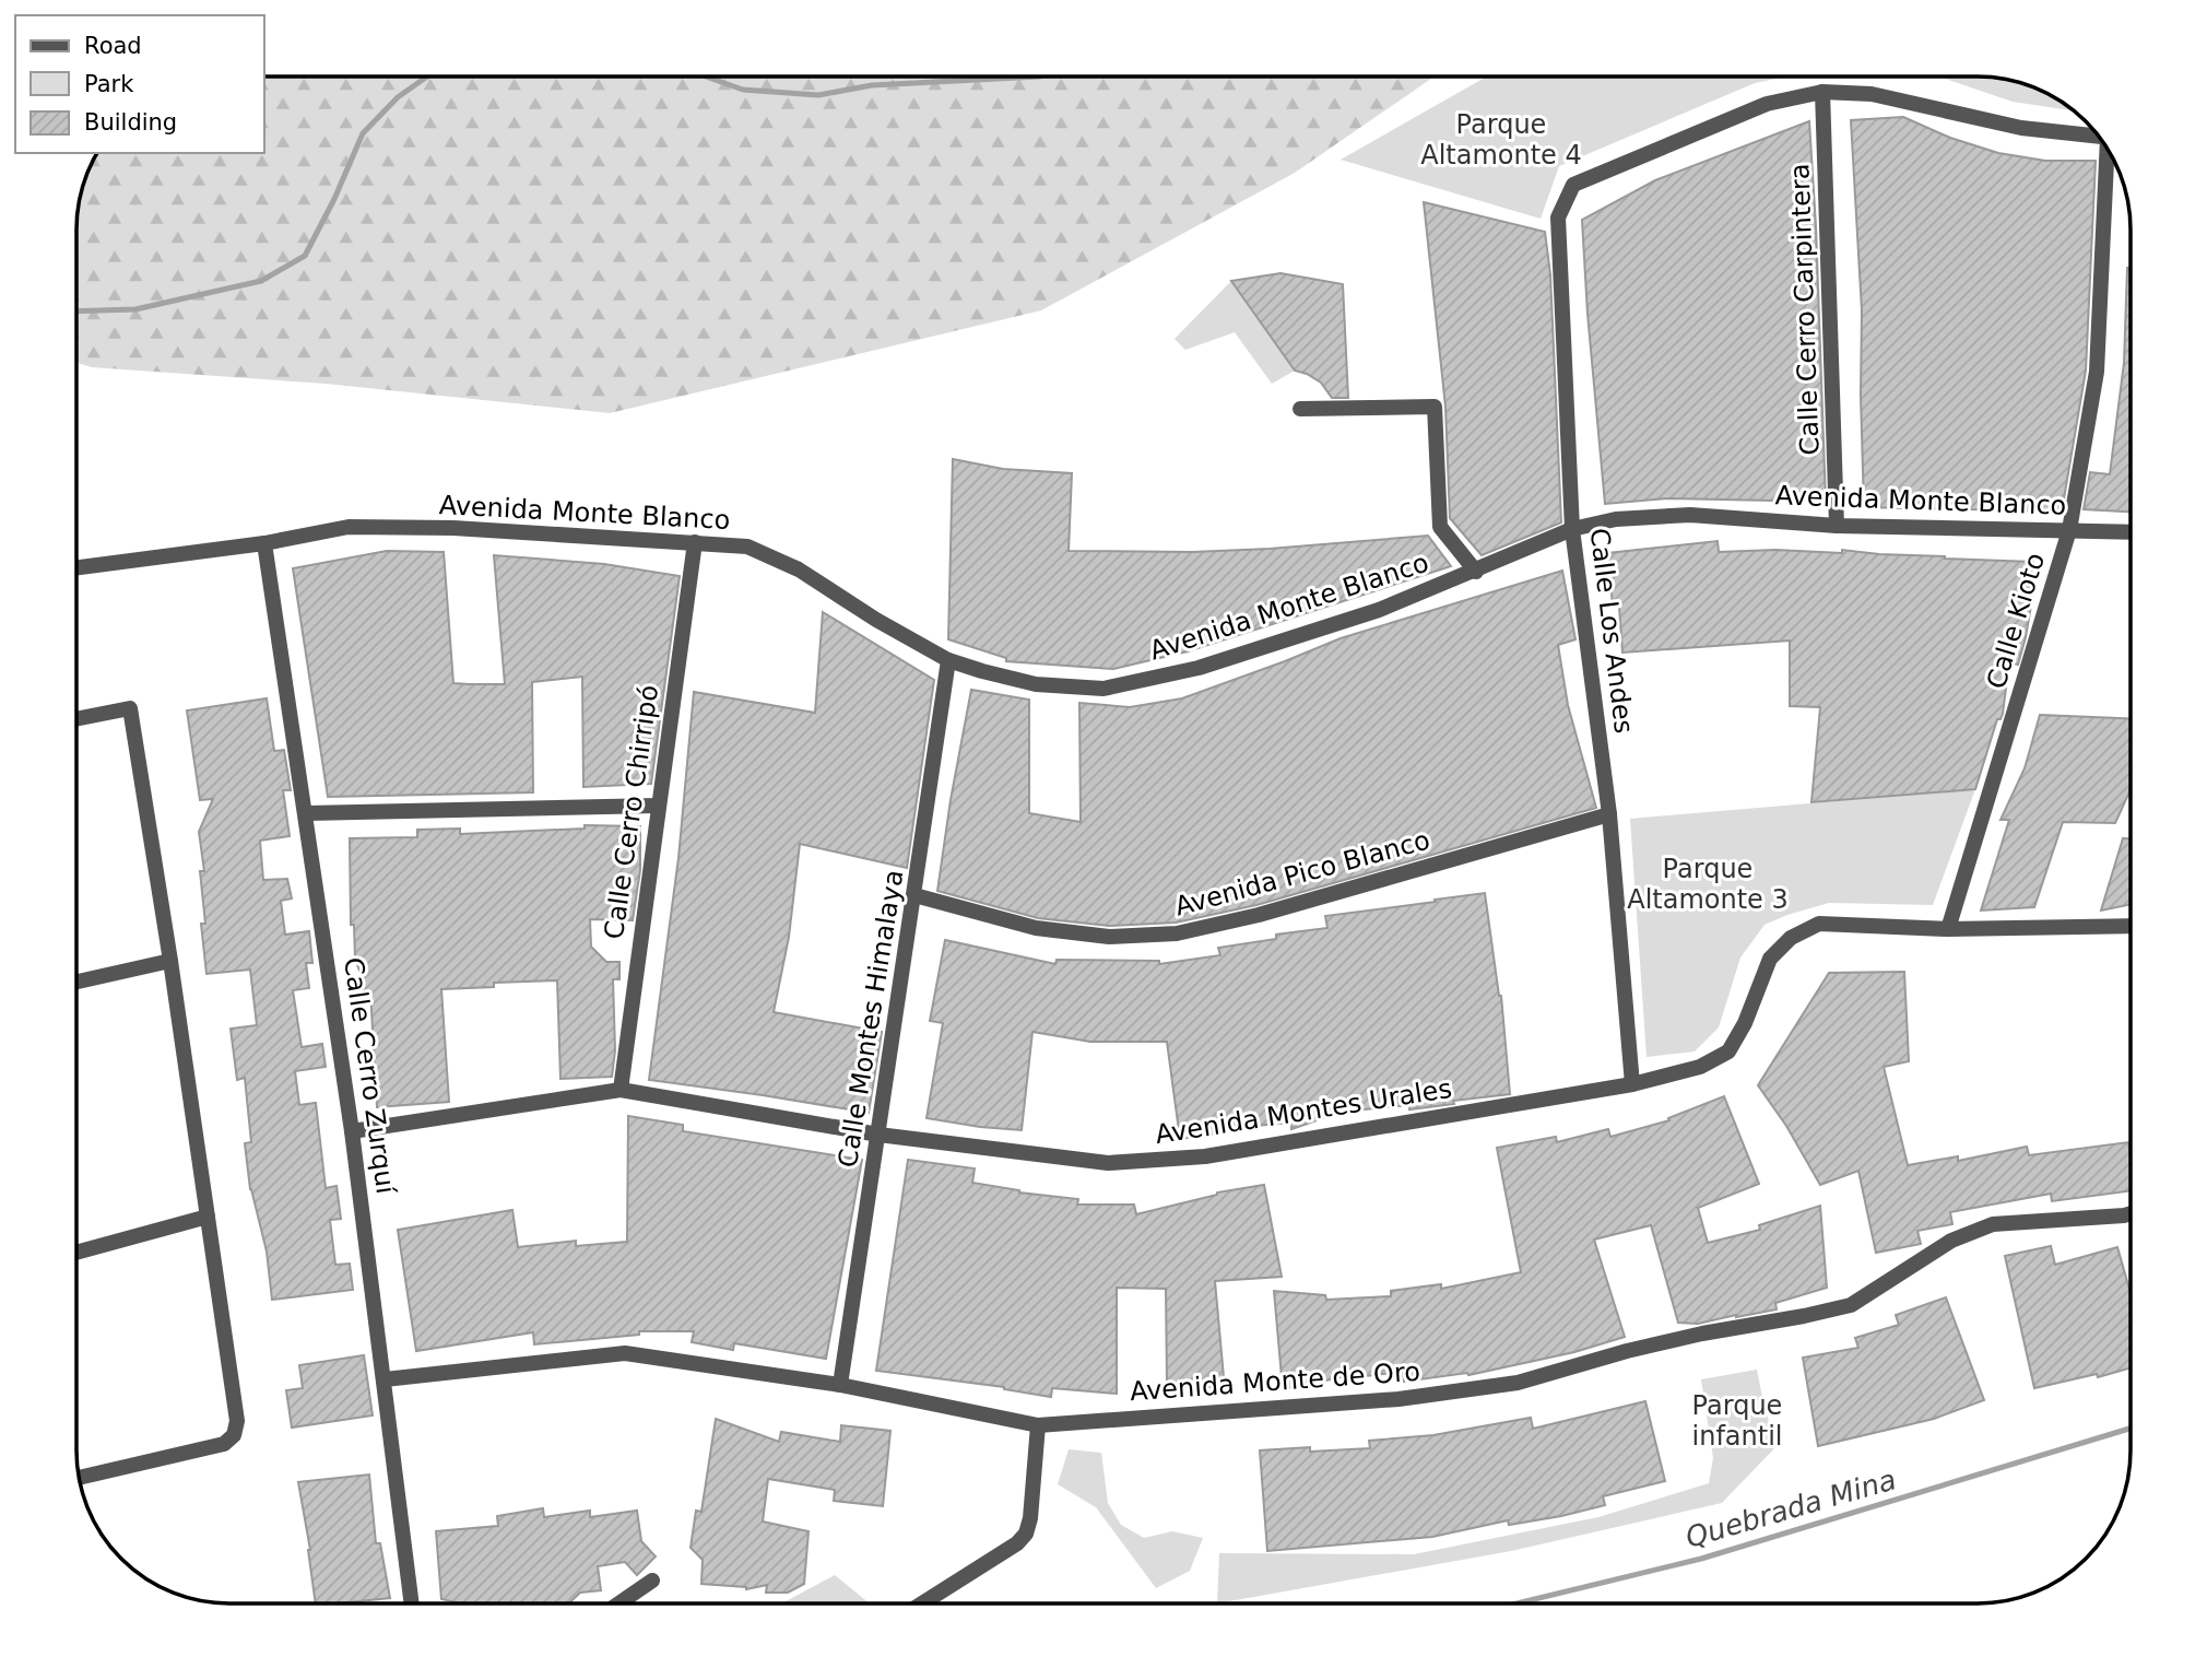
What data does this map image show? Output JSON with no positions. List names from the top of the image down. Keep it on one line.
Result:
{"streets":{"street":["Calle Cerro Carpintera","Avenida Monte Blanco","Calle Kioto","Calle Los Andes","Calle Cerro Chirripó","Avenida Pico Blanco","Calle Montes Himalaya","Calle Cerro Zurquí","Avenida Montes Urales","Avenida Monte de Oro"]},"crossings":[["Calle Cerro Carpintera","Avenida Monte Blanco"],["Calle Cerro Carpintera","Calle Los Andes"],["Avenida Monte Blanco","Calle Kioto"],["Avenida Monte Blanco","Calle Los Andes"],["Avenida Monte Blanco","Calle Cerro Chirripó"],["Avenida Monte Blanco","Calle Montes Himalaya"],["Avenida Monte Blanco","Calle Cerro Zurquí"],["Calle Kioto","Avenida Montes Urales"],["Calle Los Andes","Avenida Pico Blanco"],["Calle Los Andes","Avenida Montes Urales"],["Calle Cerro Chirripó","Avenida Montes Urales"],["Avenida Pico Blanco","Calle Montes Himalaya"],["Calle Montes Himalaya","Avenida Montes Urales"],["Calle Montes Himalaya","Avenida Monte de Oro"],["Calle Cerro Zurquí","Avenida Montes Urales"],["Calle Cerro Zurquí","Avenida Monte de Oro"]],"water":["Quebrada Mina"],"parks":["Parque Altamonte 4","Parque Altamonte 3","Parque infantil"],"legend":["Road","Park","Building"]}
